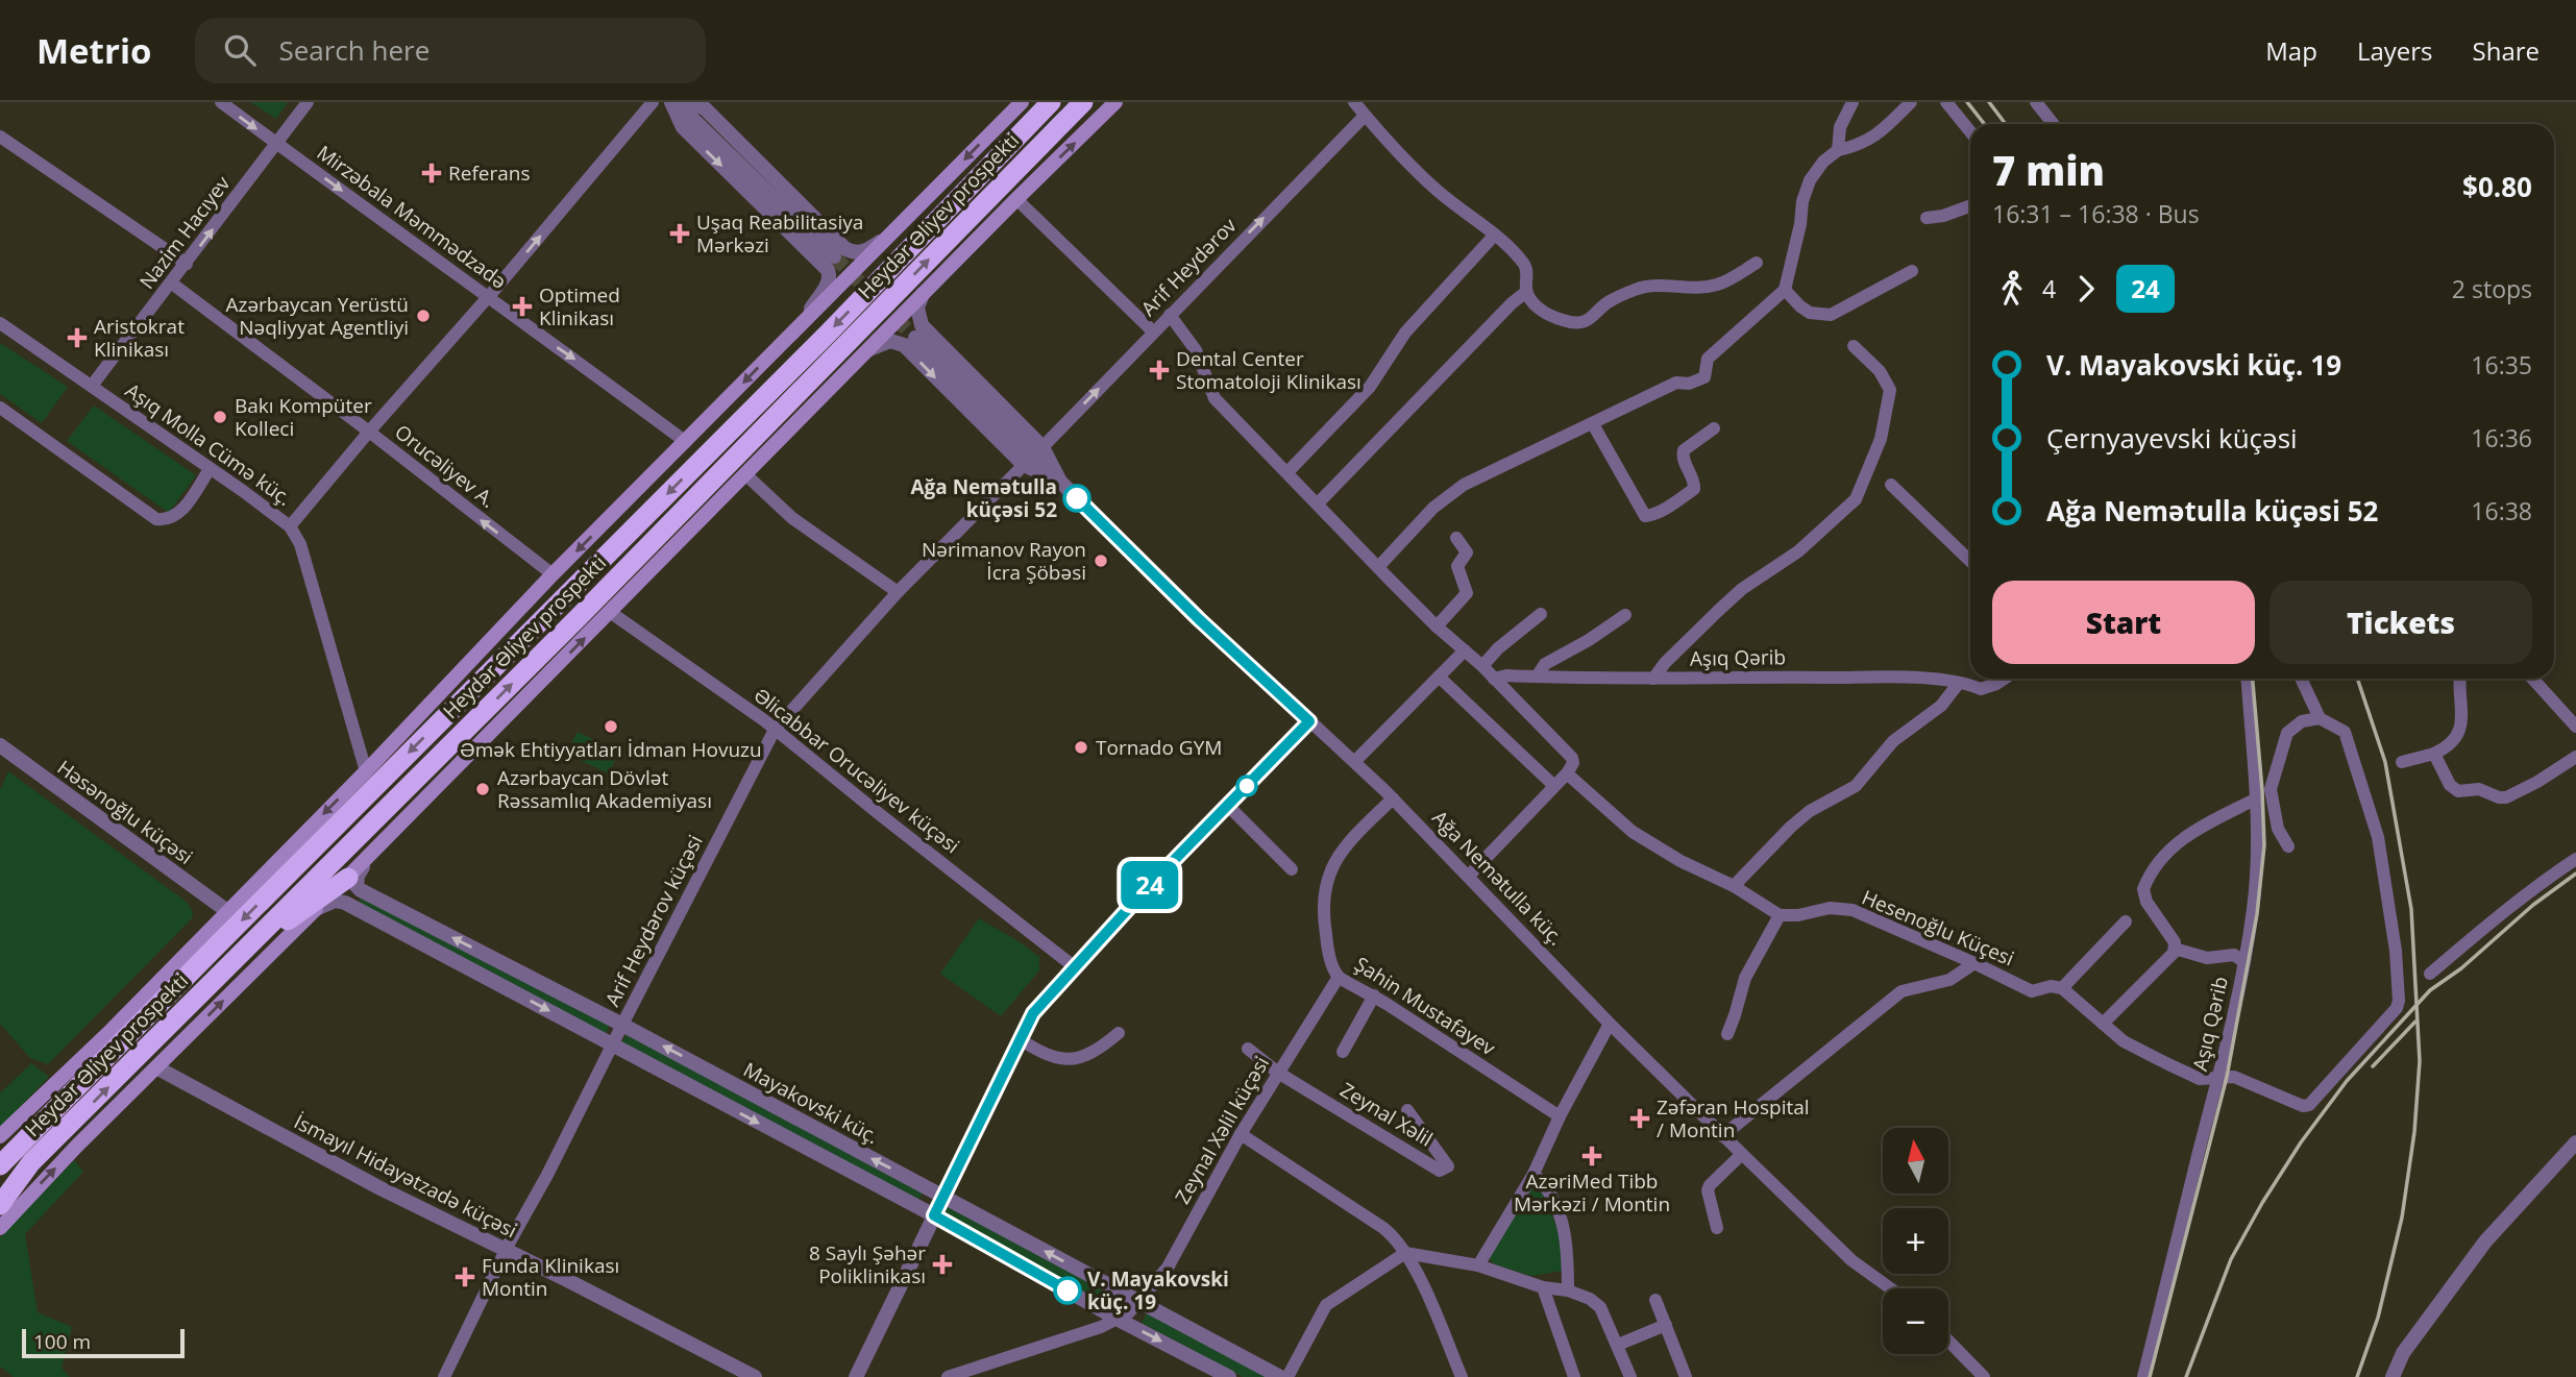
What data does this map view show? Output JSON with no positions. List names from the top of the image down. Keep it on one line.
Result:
{"streets":{"highway":["Heydər Əliyev prospekti"],"street":["Mirzəbala Məmmədzadə","Nazim Hacıyev","Arif Heydərov","Aşıq Molla Cümə küç.","Orucəliyev A.","Aşıq Qərib","Əlicabbar Orucəliyev küçəsi","Həsənoğlu küçəsi","Ağa Nemətulla küç.","Arif Heydərov küçəsi","Hesenoğlu Küçesi","Şahin Mustafayev","Mayakovski küç.","Zeynal Xəlil","Zeynal Xəlil küçəsi","İsmayıl Hidayətzadə küçəsi"]},"crossings":[["Mirzəbala Məmmədzadə","Nazim Hacıyev"],["Nazim Hacıyev","Aşıq Molla Cümə küç."],["Nazim Hacıyev","Orucəliyev A."],["Arif Heydərov","Ağa Nemətulla küç."],["Əlicabbar Orucəliyev küçəsi","Arif Heydərov küçəsi"],["Ağa Nemətulla küç.","Arif Heydərov küçəsi"],["Ağa Nemətulla küç.","Şahin Mustafayev"],["Arif Heydərov küçəsi","Mayakovski küç."],["Arif Heydərov küçəsi","İsmayıl Hidayətzadə küçəsi"],["Şahin Mustafayev","Zeynal Xəlil küçəsi"],["Mayakovski küç.","Zeynal Xəlil küçəsi"],["Zeynal Xəlil","Zeynal Xəlil küçəsi"]],"one_way":["Mirzəbala Məmmədzadə","Nazim Hacıyev","Arif Heydərov","Orucəliyev A."],"places":{"health":["Referans","Uşaq Reabilitasiya Mərkəzi","Optimed Klinikası","Aristokrat Klinikası","Dental Center Stomatoloji Klinikası","Zəfəran Hospital / Montin","AzəriMed Tibb Mərkəzi / Montin","8 Saylı Şəhər Poliklinikası","Funda Klinikası Montin"],"other":["Azərbaycan Yerüstü Nəqliyyat Agentliyi","Bakı Kompüter Kolleci","Ağa Nemətulla küçəsi 52","Nərimanov Rayon İcra Şöbəsi","Əmək Ehtiyyatları İdman Hovuzu","Tornado GYM","Azərbaycan Dövlət Rəssamlıq Akademiyası","V. Mayakovski küç. 19"]},"lines":["bus line 24"],"scale_bar":"100 m","north":"top","page":{"header":"Metrio","search":"Search here","nav":["Map","Layers","Share"],"on_map":"24","heading":["7 min","16:31 – 16:38 · Bus","$0.80"],"legs":["4","24","2 stops"],"list":[{"name":"V. Mayakovski küç. 19","value":"16:35"},{"name":"Çernyayevski küçəsi","value":"16:36"},{"name":"Ağa Nemətulla küçəsi 52","value":"16:38"}],"buttons":["Start","Tickets"],"map_buttons":["+","−"],"scale":"100 m"}}
